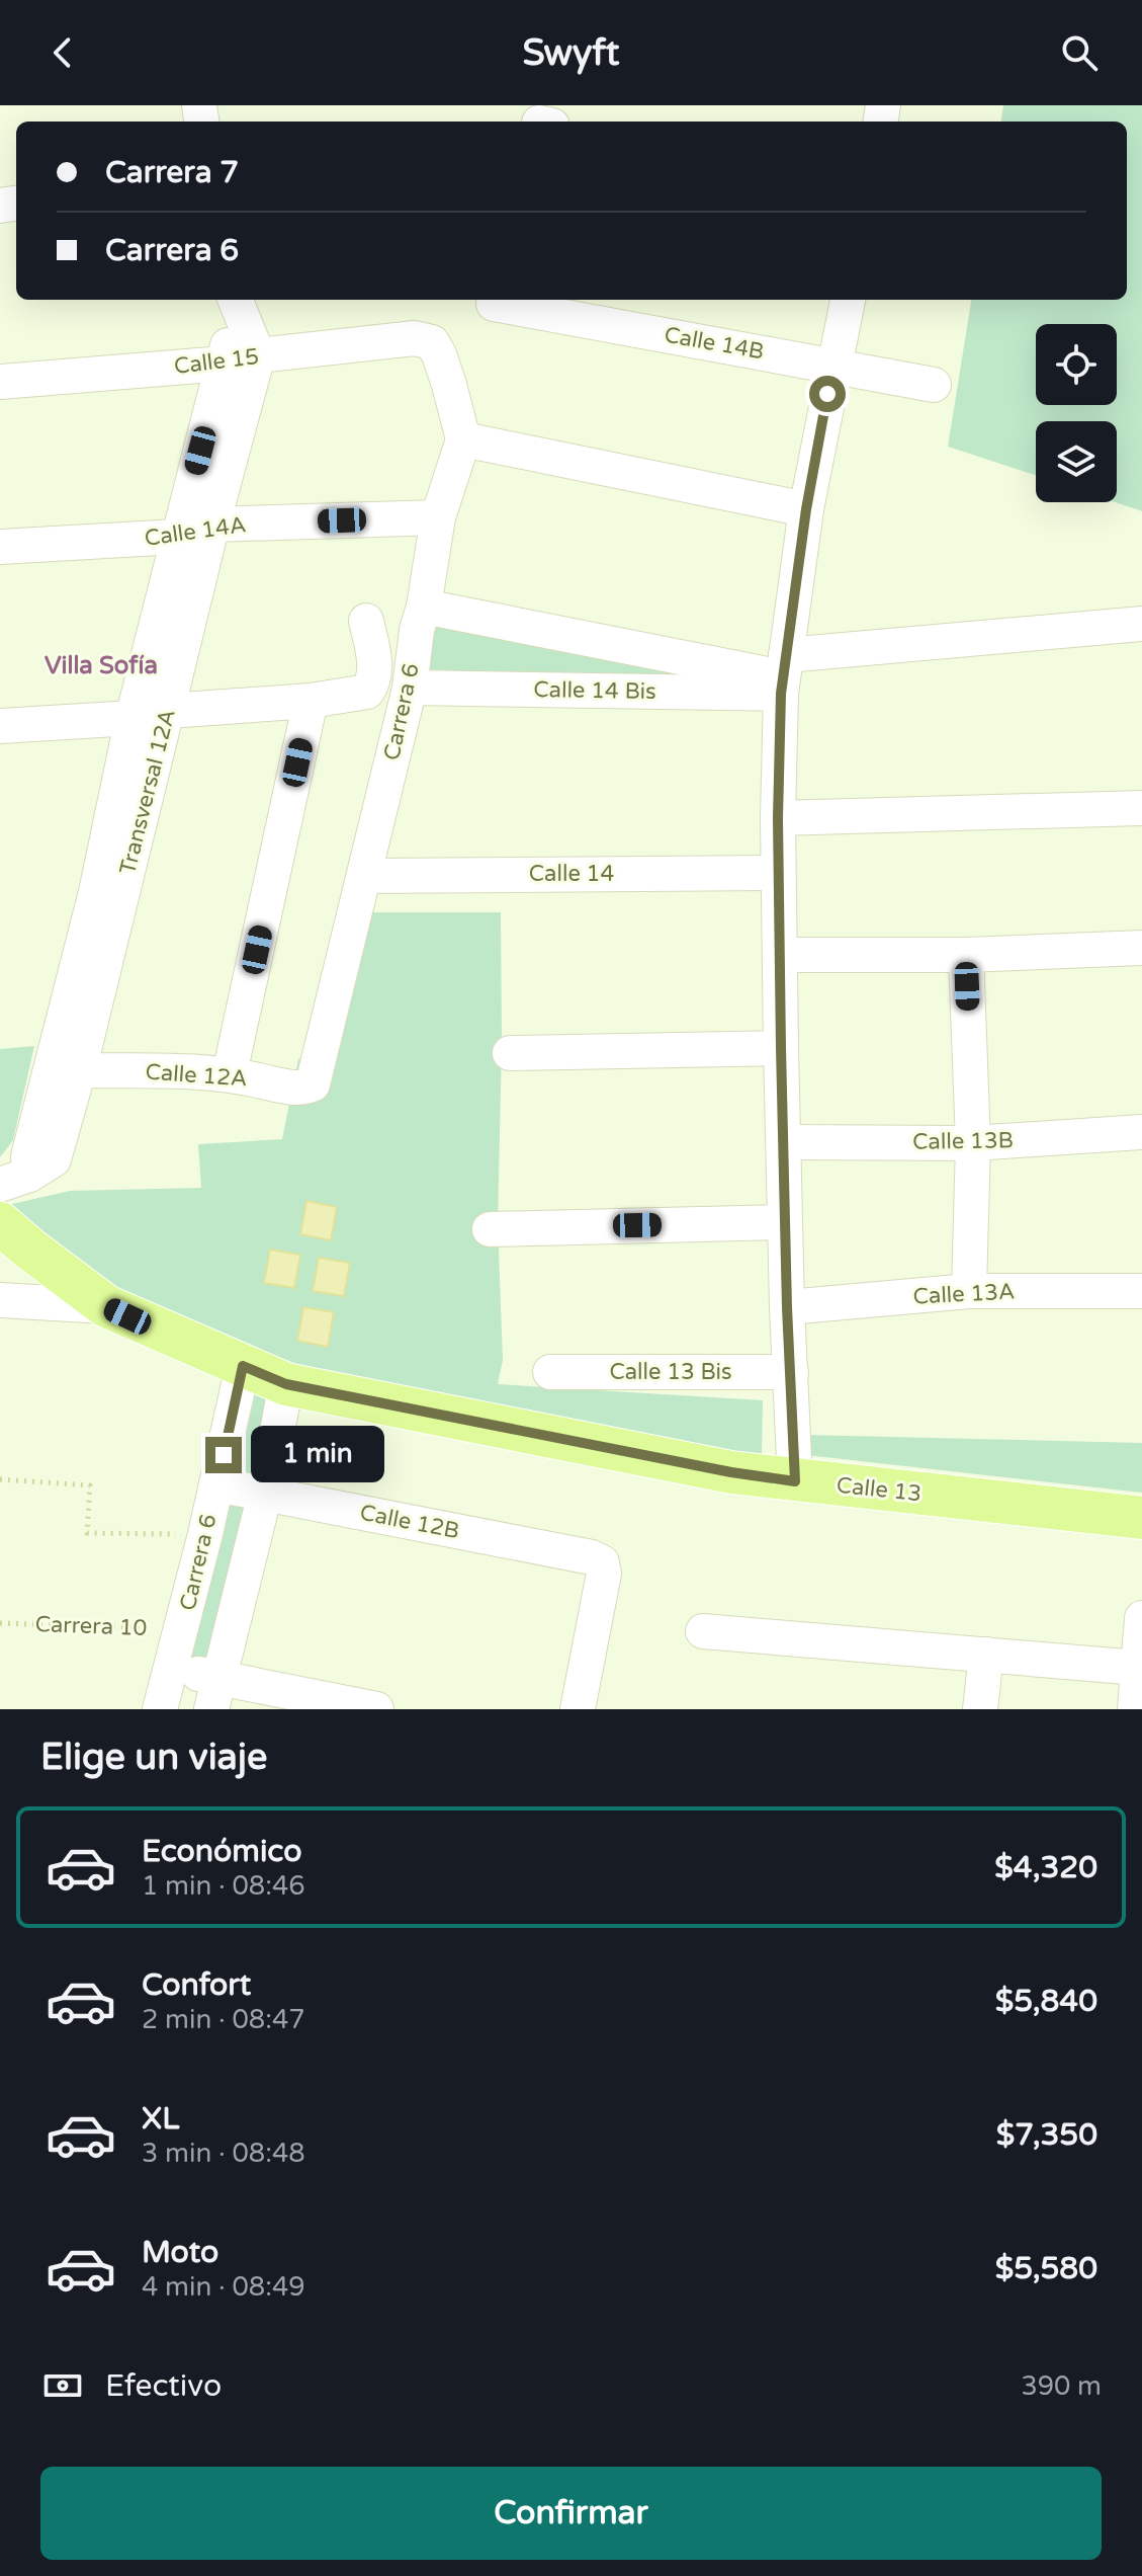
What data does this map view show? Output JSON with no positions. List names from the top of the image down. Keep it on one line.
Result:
{"streets":{"main road":["Calle 13"],"street":["Calle 14B","Calle 15","Calle 14A","Calle 14 Bis","Carrera 6","Transversal 12A","Calle 14","Calle 12A","Calle 13B","Calle 13A","Calle 13 Bis","Calle 12B"],"path":["Carrera 10"]},"crossings":[["Calle 15","Carrera 6"],["Calle 15","Transversal 12A"],["Calle 14A","Carrera 6"],["Calle 14A","Transversal 12A"],["Calle 14 Bis","Carrera 6"],["Carrera 6","Calle 14"],["Carrera 6","Calle 12A"],["Carrera 6","Calle 13"],["Carrera 6","Calle 12B"],["Carrera 6","Carrera 10"],["Transversal 12A","Calle 12A"]],"districts":["Villa Sofía"],"page":{"header":"Swyft","banner":["Carrera 7","Carrera 6"],"bubble":"1 min","heading":"Elige un viaje","list":[{"name":"Económico","note":"1 min · 08:46","value":"$4,320"},{"name":"Confort","note":"2 min · 08:47","value":"$5,840"},{"name":"XL","note":"3 min · 08:48","value":"$7,350"},{"name":"Moto","note":"4 min · 08:49","value":"$5,580"}],"pay":["Efectivo","390 m"],"buttons":"Confirmar"}}
